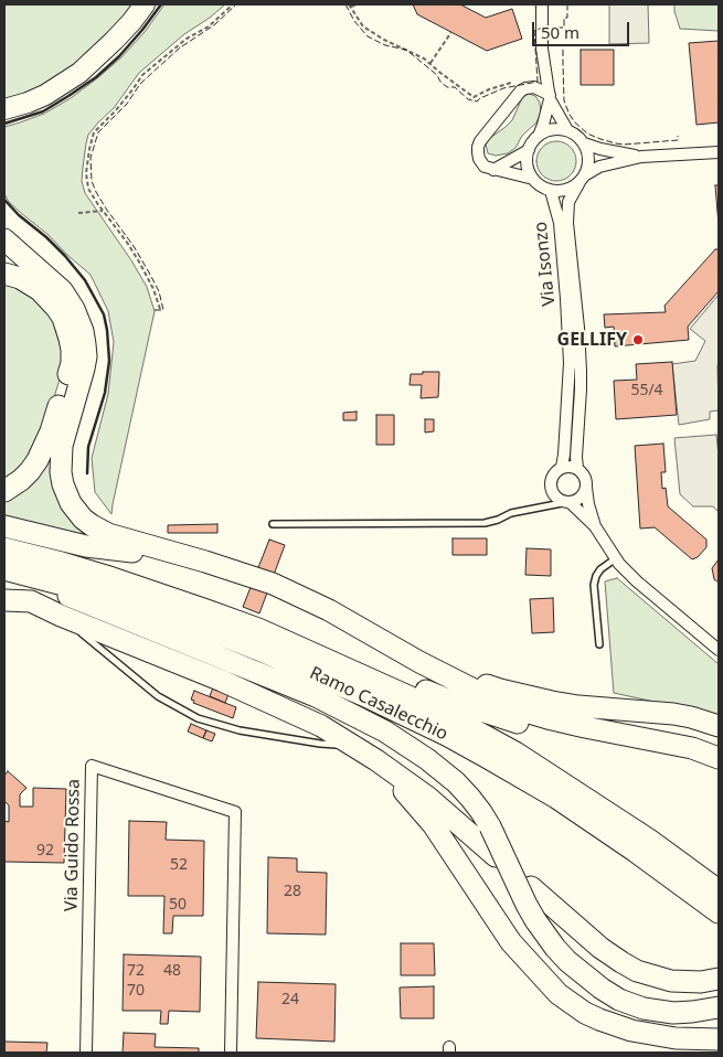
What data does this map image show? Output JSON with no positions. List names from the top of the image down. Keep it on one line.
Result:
{"streets":{"highway":["Ramo Casalecchio"],"street":["Via Isonzo","Via Guido Rossa"]},"places":["GELLIFY"],"house_numbers":["55/4","92","52","28","50","72","48","70","24"],"scale_bar":"50 m"}
